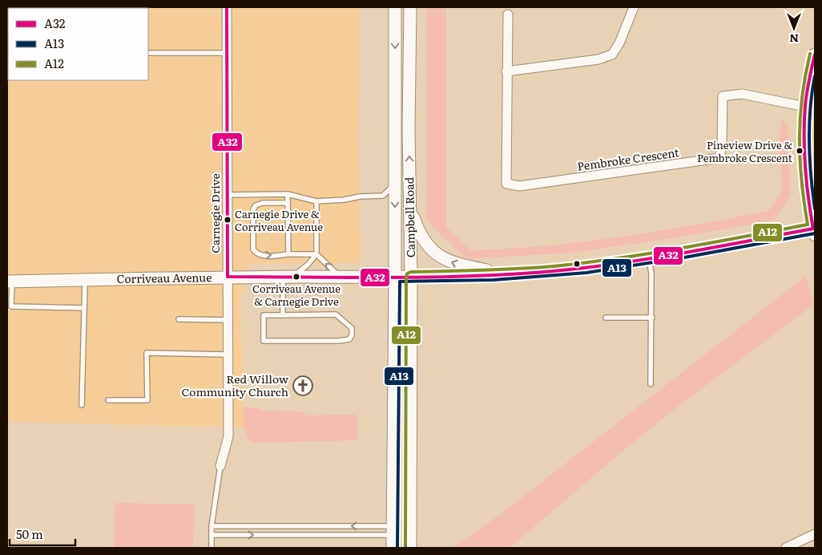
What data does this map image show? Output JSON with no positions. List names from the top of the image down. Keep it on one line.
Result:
{"streets":{"main road":["Campbell Road","Corriveau Avenue"],"street":["Pembroke Crescent","Carnegie Drive"]},"crossings":[["Carnegie Drive","Corriveau Avenue"],["Campbell Road","Corriveau Avenue"]],"places":{"other":["Pineview Drive & Pembroke Crescent","Carnegie Drive & Corriveau Avenue","Corriveau Avenue & Carnegie Drive"],"church":["Red Willow Community Church"]},"lines":["transit line A32","transit line A12","transit line A13"],"legend":["A32","A13","A12"],"scale_bar":"50 m","north":"bottom"}
